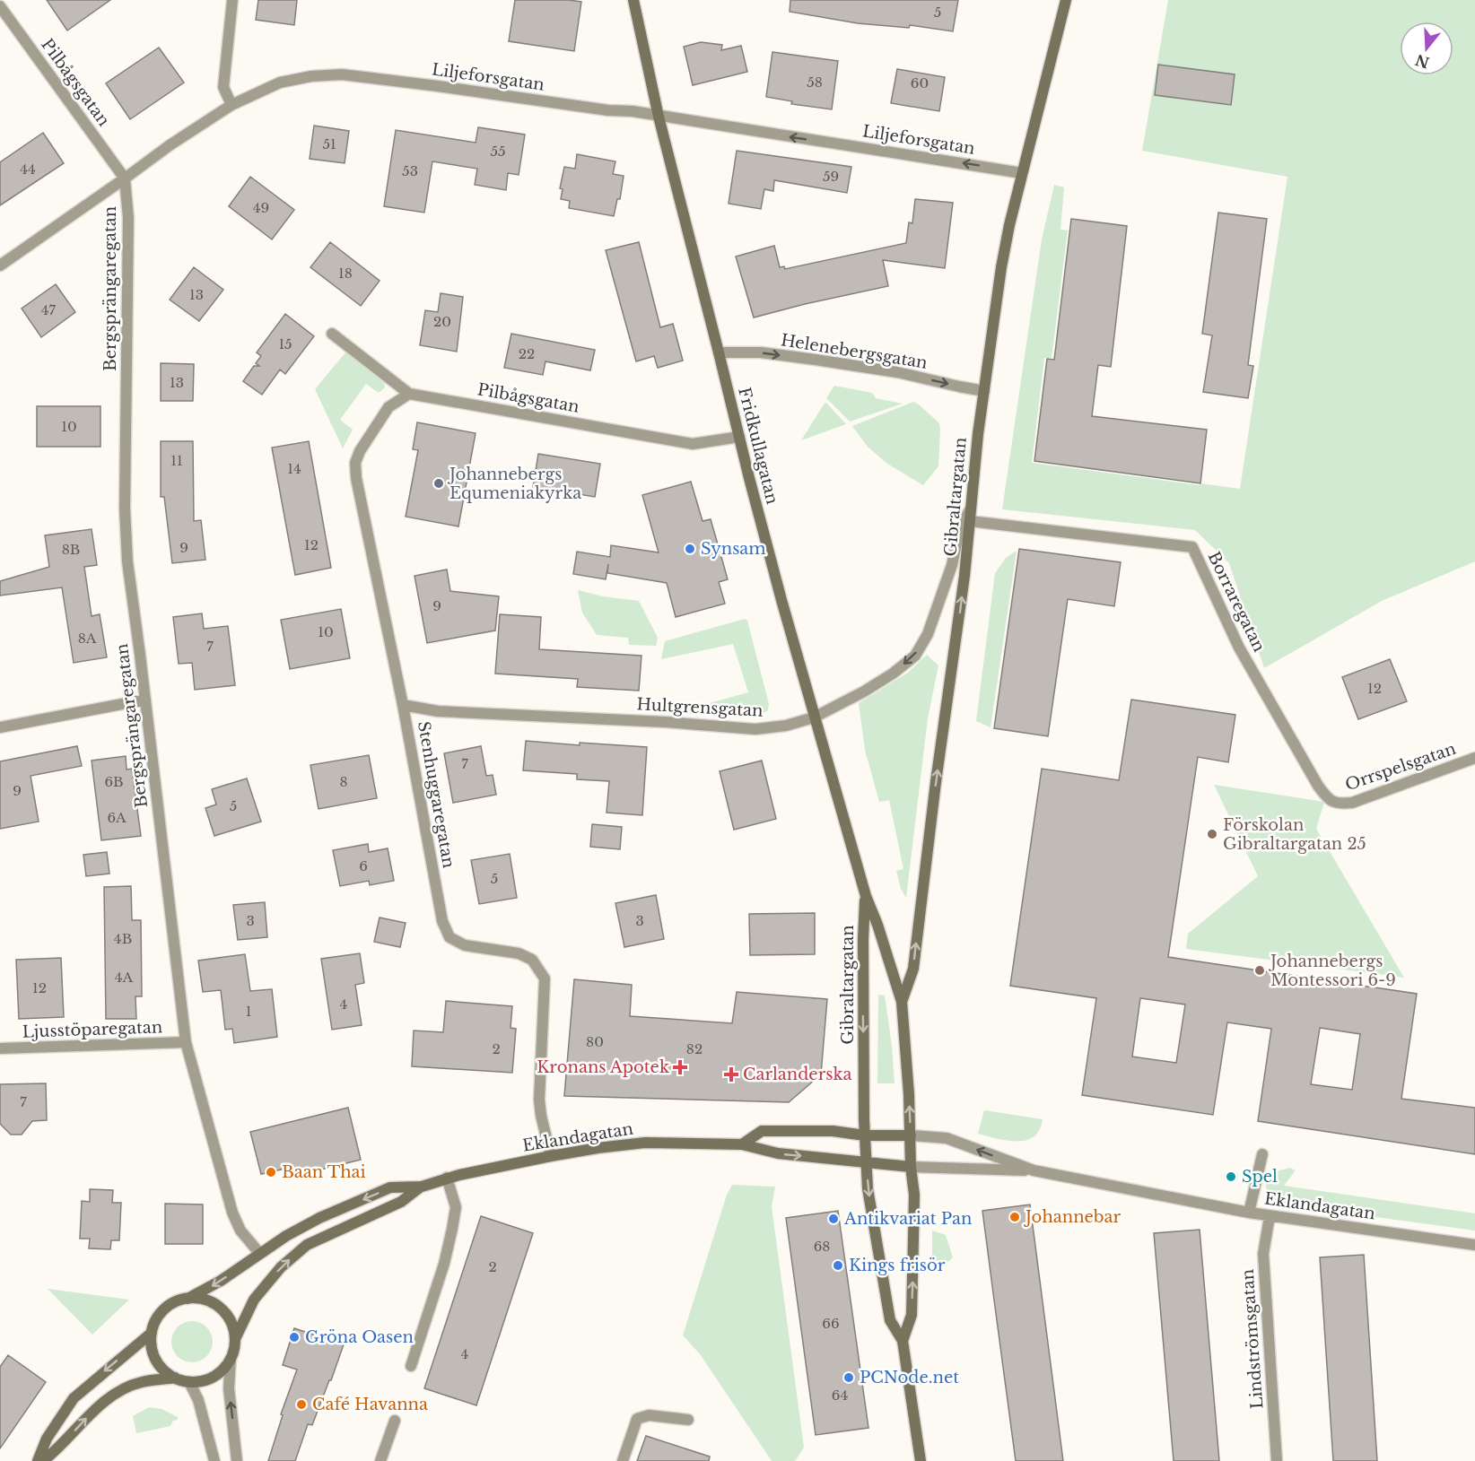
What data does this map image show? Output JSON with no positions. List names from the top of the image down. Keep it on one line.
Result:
{"streets":{"street":["Liljeforsgatan","Pilbågsgatan","Bergsprängaregatan","Helenebergsgatan","Fridkullagatan","Gibraltargatan","Borraregatan","Hultgrensgatan","Orrspelsgatan","Stenhuggaregatan","Ljusstöparegatan","Eklandagatan","Lindströmsgatan"]},"crossings":[["Liljeforsgatan","Pilbågsgatan"],["Liljeforsgatan","Bergsprängaregatan"],["Liljeforsgatan","Fridkullagatan"],["Liljeforsgatan","Gibraltargatan"],["Pilbågsgatan","Bergsprängaregatan"],["Pilbågsgatan","Fridkullagatan"],["Pilbågsgatan","Stenhuggaregatan"],["Bergsprängaregatan","Ljusstöparegatan"],["Bergsprängaregatan","Eklandagatan"],["Helenebergsgatan","Fridkullagatan"],["Helenebergsgatan","Gibraltargatan"],["Fridkullagatan","Gibraltargatan"],["Fridkullagatan","Hultgrensgatan"],["Gibraltargatan","Borraregatan"],["Gibraltargatan","Hultgrensgatan"],["Gibraltargatan","Eklandagatan"],["Borraregatan","Orrspelsgatan"],["Hultgrensgatan","Stenhuggaregatan"],["Stenhuggaregatan","Eklandagatan"],["Eklandagatan","Lindströmsgatan"]],"one_way":["Helenebergsgatan","Hultgrensgatan"],"places":{"other":["Johannebergs Equmeniakyrka","Synsam","Förskolan Gibraltargatan 25","Johannebergs Montessori 6-9","Baan Thai","Spel","Johannebar","Antikvariat Pan","Kings frisör","Gröna Oasen","PCNode.net","Café Havanna"],"health":["Kronans Apotek","Carlanderska"]},"house_numbers":["5","58","60","51","55","44","53","59","49","18","13","47","20","15","22","13","10","11","14","12","9","8B","9","10","8A","7","12","7","6B","8","9","5","6A","6","5","3","3","4B","4A","12","4","1","80","2","82","7","68","2","66","4","64"],"north":"bottom"}
